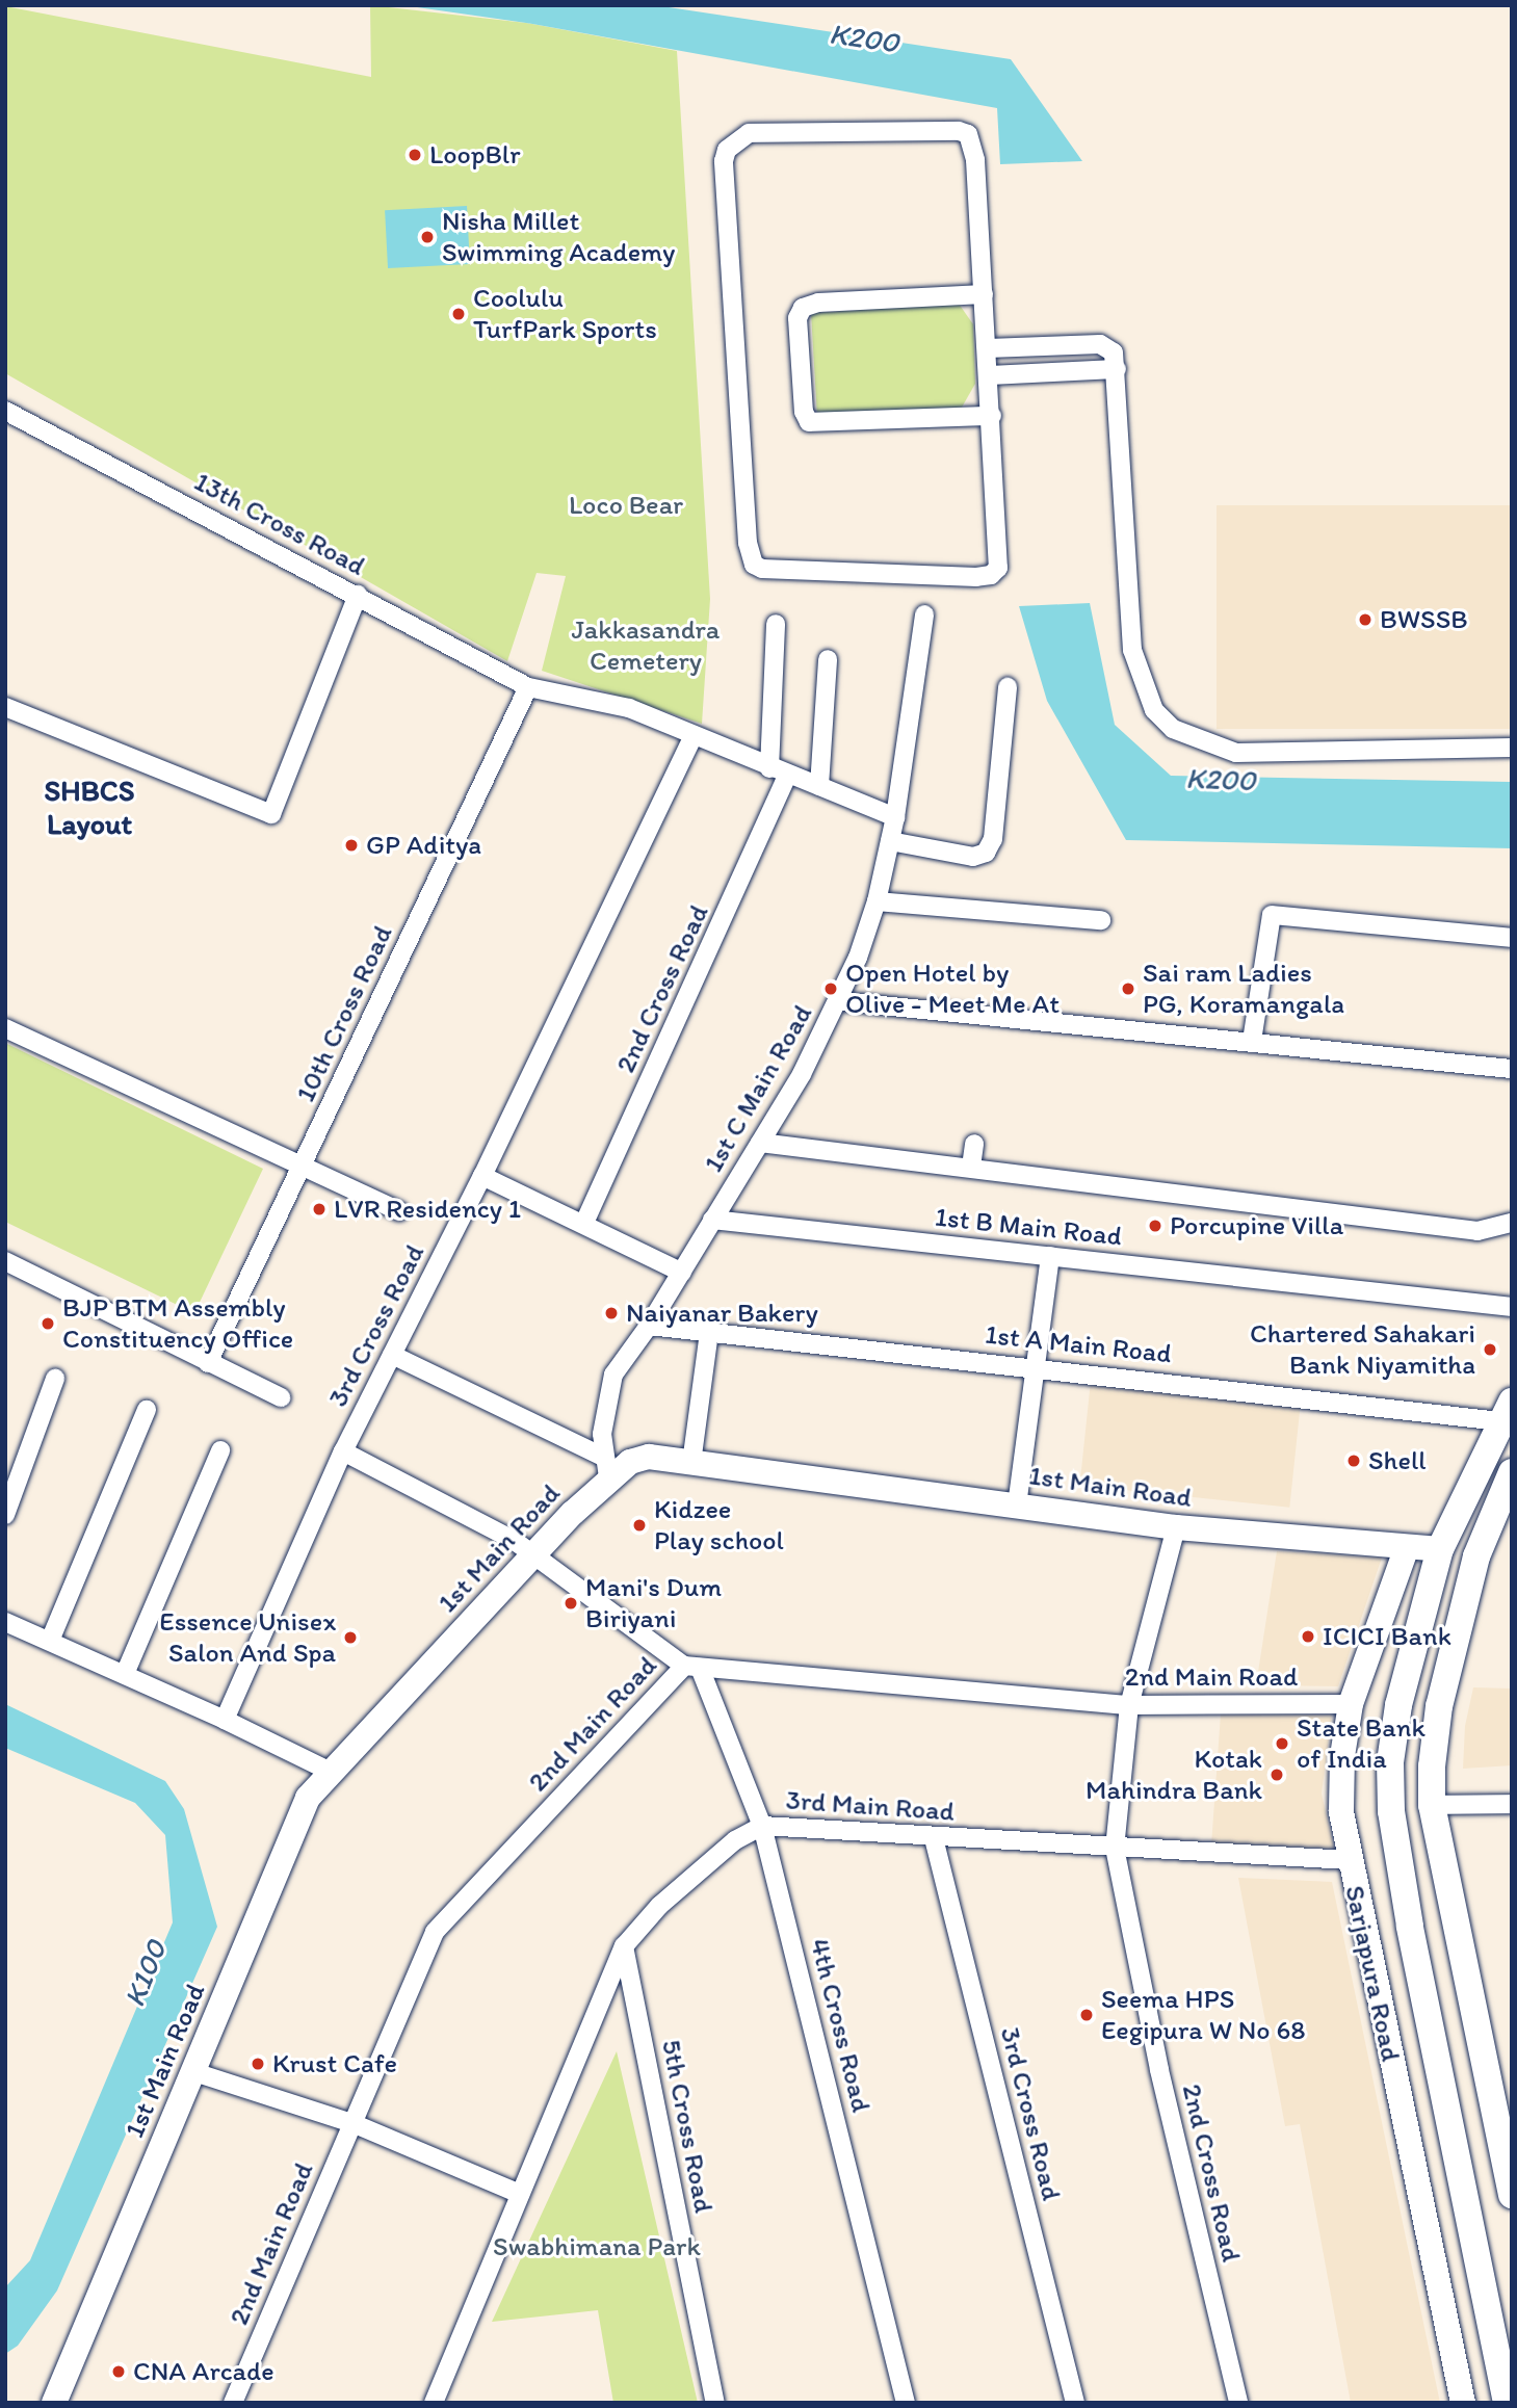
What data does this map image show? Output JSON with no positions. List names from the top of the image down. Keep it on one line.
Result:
{"streets":{"main road":["Sarjapura Road"],"street":["13th Cross Road","2nd Cross Road","10th Cross Road","1st C Main Road","1st B Main Road","3rd Cross Road","1st A Main Road","1st Main Road","2nd Main Road","3rd Main Road","4th Cross Road","5th Cross Road"]},"crossings":[["13th Cross Road","2nd Cross Road"],["13th Cross Road","10th Cross Road"],["13th Cross Road","3rd Cross Road"],["2nd Cross Road","1st Main Road"],["2nd Cross Road","2nd Main Road"],["2nd Cross Road","3rd Main Road"],["1st C Main Road","1st B Main Road"],["1st C Main Road","1st A Main Road"],["1st C Main Road","1st Main Road"],["3rd Cross Road","3rd Main Road"],["1st A Main Road","Sarjapura Road"],["1st Main Road","Sarjapura Road"],["2nd Main Road","Sarjapura Road"],["2nd Main Road","4th Cross Road"],["3rd Main Road","Sarjapura Road"],["3rd Main Road","4th Cross Road"],["3rd Main Road","5th Cross Road"]],"districts":["SHBCS Layout"],"water":["K200","K100"],"parks":["Loco Bear","Jakkasandra Cemetery","Swabhimana Park"],"places":["LoopBlr","Nisha Millet Swimming Academy","Coolulu TurfPark Sports","BWSSB","GP Aditya","Open Hotel by Olive - Meet Me At","Sai ram Ladies PG, Koramangala","LVR Residency 1","Porcupine Villa","Naiyanar Bakery","BJP BTM Assembly Constituency Office","Chartered Sahakari Bank Niyamitha","Shell","Kidzee Play school","Mani's Dum Biriyani","ICICI Bank","Essence Unisex Salon And Spa","State Bank of India","Kotak Mahindra Bank","Seema HPS Eegipura W No 68","Krust Cafe","CNA Arcade"]}
